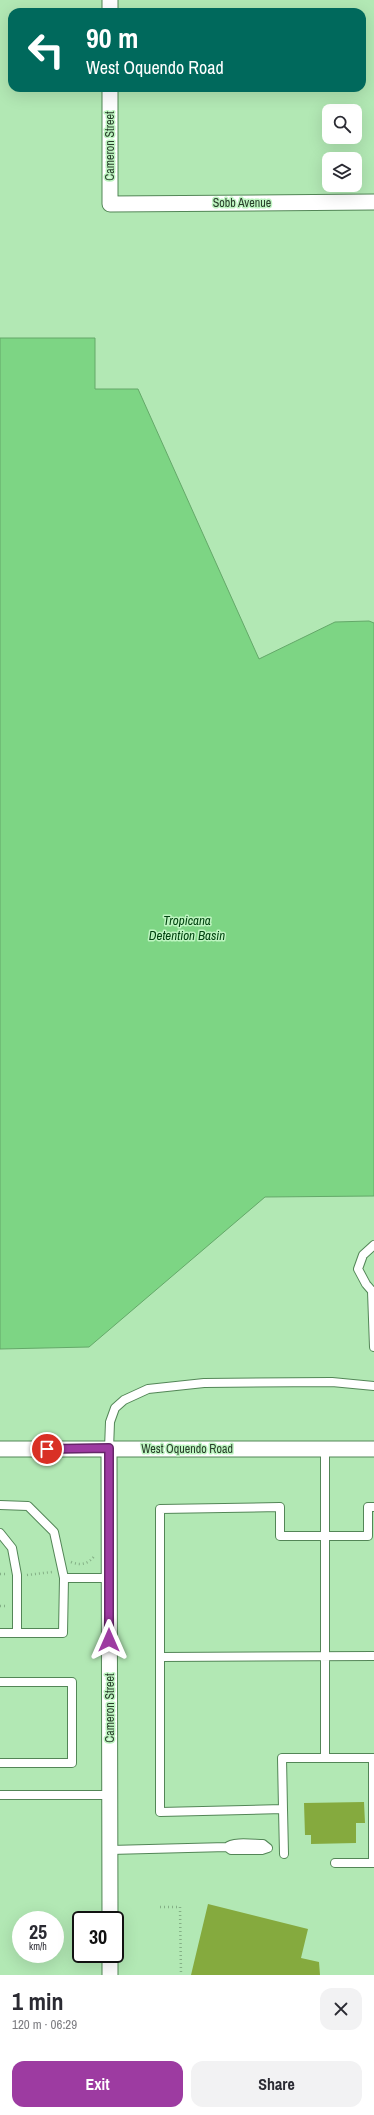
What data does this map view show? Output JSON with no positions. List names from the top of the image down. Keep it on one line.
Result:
{"streets":{"street":["Cameron Street","Sobb Avenue","West Oquendo Road"]},"crossings":[["Cameron Street","Sobb Avenue"],["Cameron Street","West Oquendo Road"]],"water":["Tropicana Detention Basin"],"page":{"turn":["90 m","West Oquendo Road"],"speed":"25 km/h","limit":"30","heading":["1 min","120 m · 06:29"],"buttons":["Exit","Share"]}}
